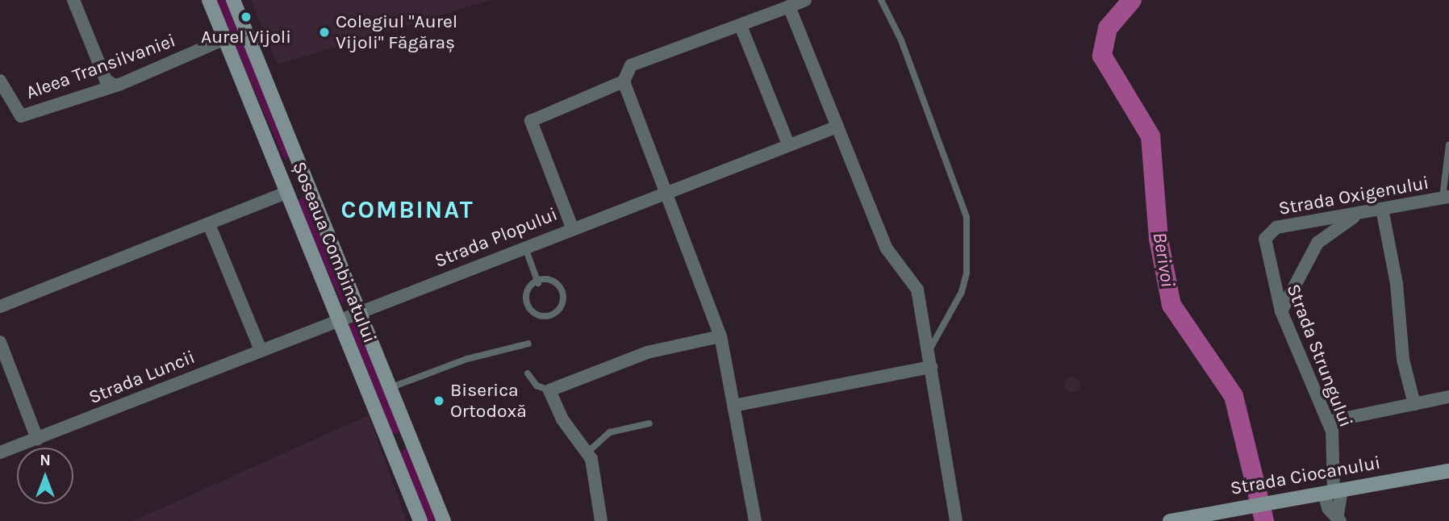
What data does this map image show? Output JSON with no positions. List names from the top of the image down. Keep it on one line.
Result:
{"streets":{"main road":["Șoseaua Combinatului","Strada Ciocanului"],"street":["Aleea Transilvaniei","Strada Oxigenului","Strada Plopului","Strada Strungului","Strada Luncii"]},"crossings":[["Aleea Transilvaniei","Șoseaua Combinatului"],["Strada Oxigenului","Strada Strungului"],["Strada Plopului","Șoseaua Combinatului"],["Strada Plopului","Strada Luncii"],["Șoseaua Combinatului","Strada Luncii"],["Strada Strungului","Strada Ciocanului"]],"districts":["COMBINAT"],"water":["Berivoi"],"places":["Aurel Vijoli","Colegiul \"Aurel Vijoli\" Făgăraș","Biserica Ortodoxă"],"north":"top"}
